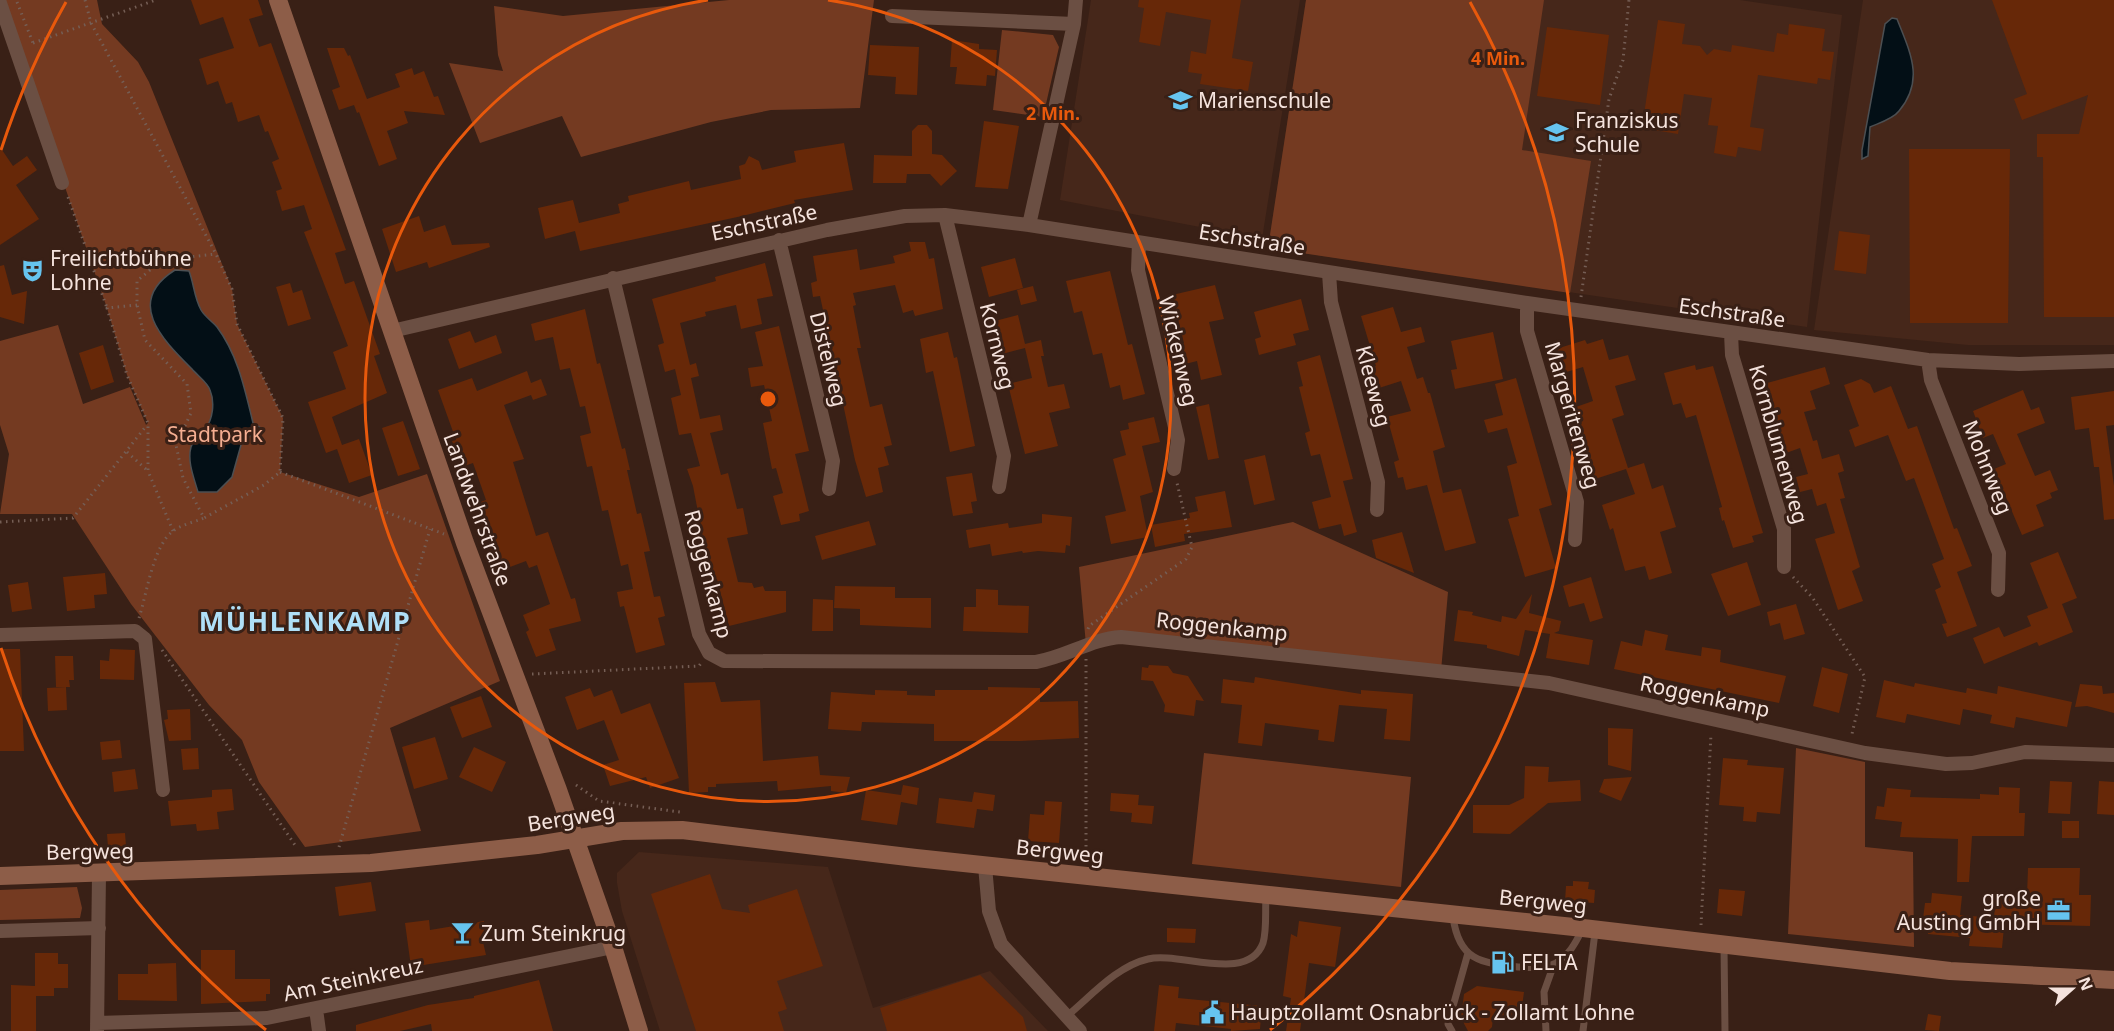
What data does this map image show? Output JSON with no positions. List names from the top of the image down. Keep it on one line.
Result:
{"streets":{"main road":["Landwehrstraße","Bergweg"],"street":["Eschstraße","Kornweg","Wickenweg","Distelweg","Kleeweg","Margeritenweg","Kornblumenweg","Mohnweg","Roggenkamp","Am Steinkreuz"]},"crossings":[["Eschstraße","Kornweg"],["Eschstraße","Wickenweg"],["Eschstraße","Distelweg"],["Eschstraße","Kleeweg"],["Eschstraße","Margeritenweg"],["Eschstraße","Kornblumenweg"],["Eschstraße","Mohnweg"],["Eschstraße","Landwehrstraße"],["Eschstraße","Roggenkamp"],["Landwehrstraße","Bergweg"],["Landwehrstraße","Am Steinkreuz"]],"districts":["MÜHLENKAMP"],"parks":["Stadtpark"],"places":{"school or university":["Marienschule","Franziskus Schule"],"theatre":["Freilichtbühne Lohne"],"office":["große Austing GmbH"],"bar":["Zum Steinkrug"],"fuel station":["FELTA"],"public building":["Hauptzollamt Osnabrück - Zollamt Lohne"]},"north":"right","rings":["4 Min.","2 Min."]}
